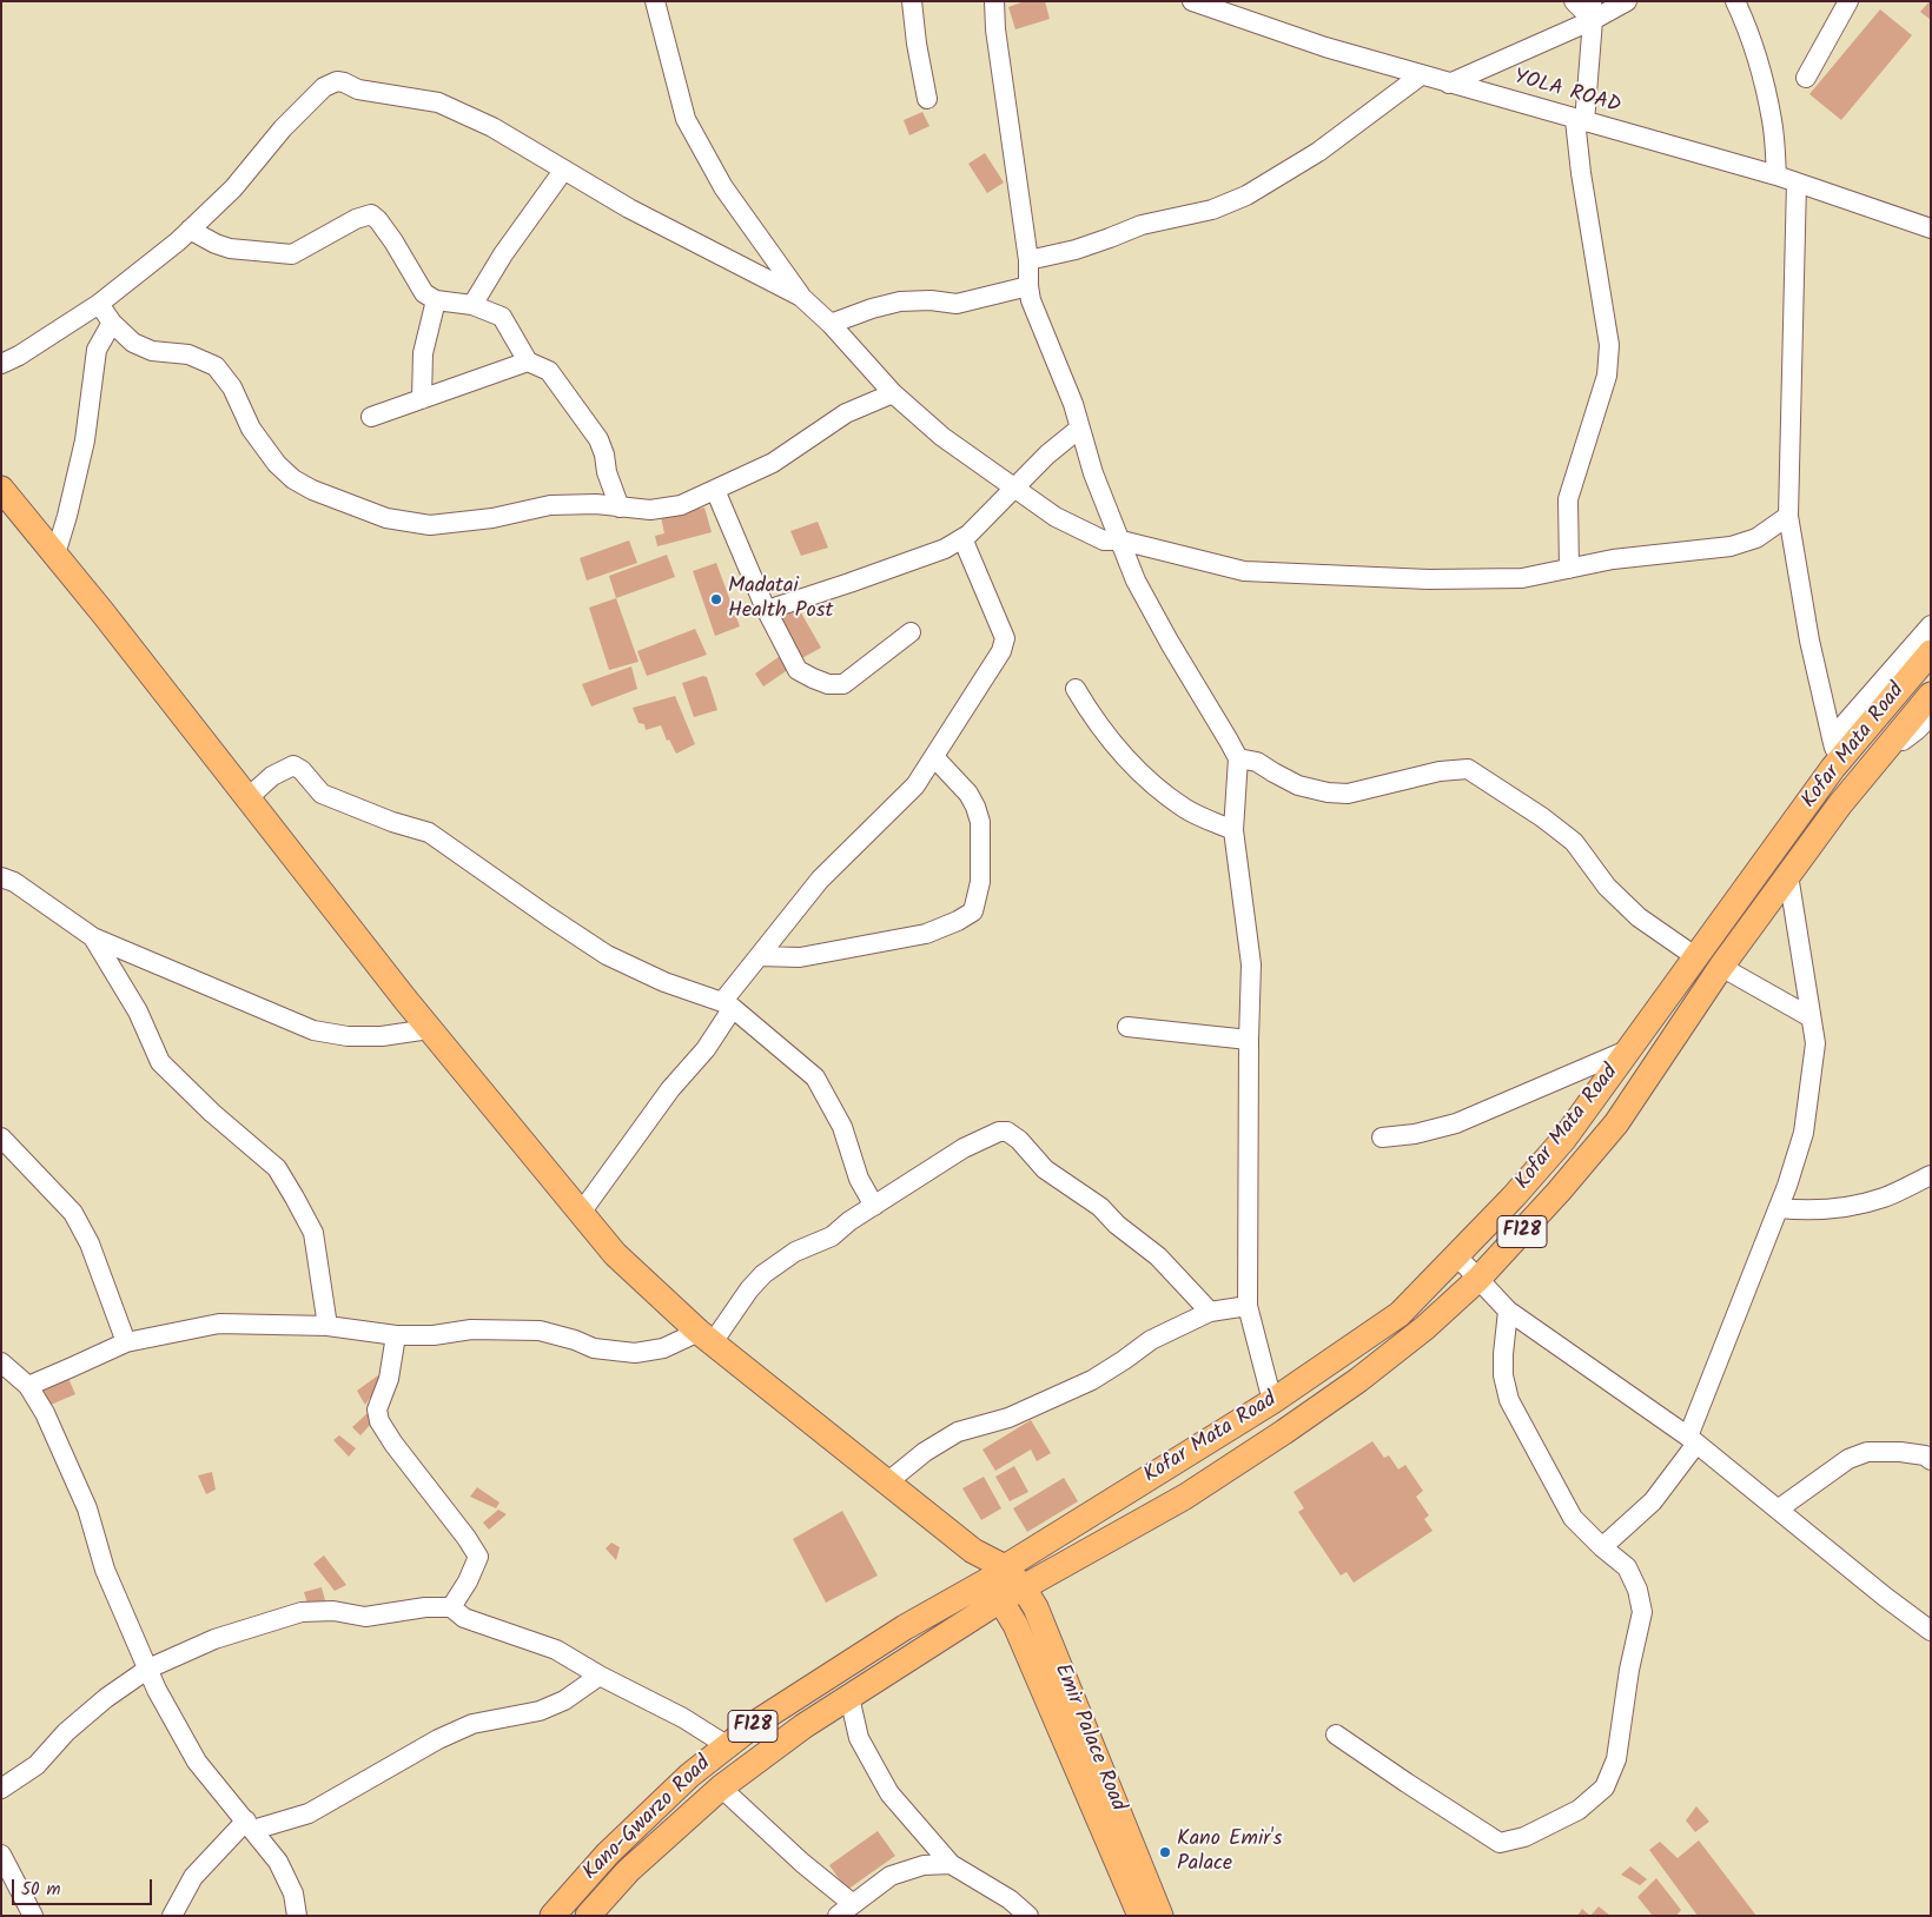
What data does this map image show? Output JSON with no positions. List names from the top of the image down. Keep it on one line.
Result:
{"streets":{"main road":["Kofar Mata Road","F128","Emir Palace Road","Kano-Gwarzo Road"],"street":["YOLA ROAD"]},"crossings":[["Kofar Mata Road","Emir Palace Road"],["Kofar Mata Road","Kano-Gwarzo Road"],["Emir Palace Road","Kano-Gwarzo Road"]],"places":["Madatai Health Post","Kano Emir's Palace"],"scale_bar":"50 m"}
